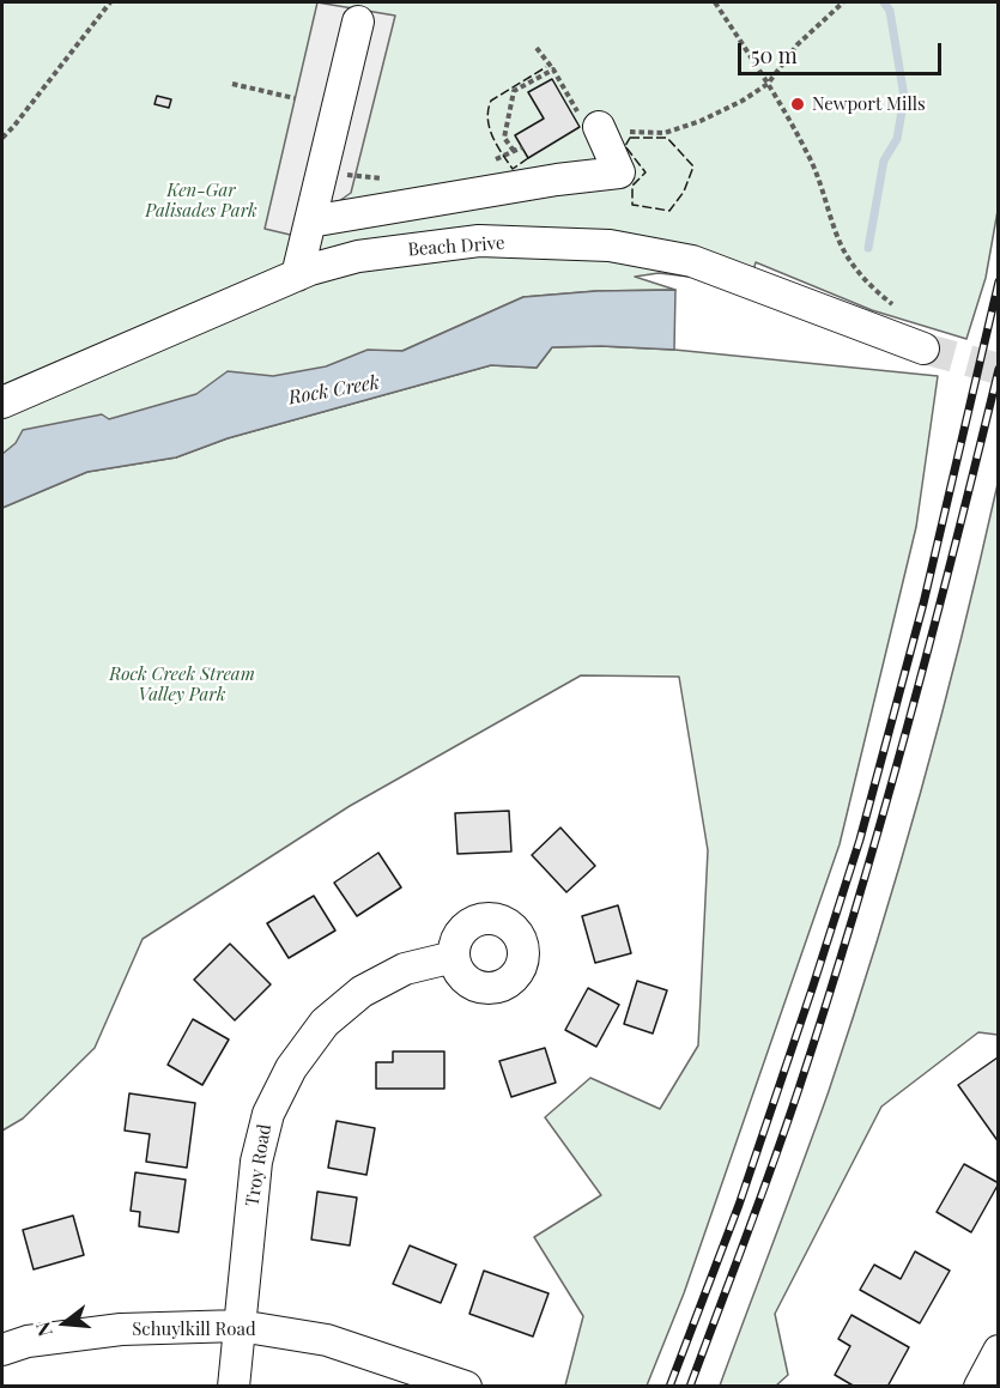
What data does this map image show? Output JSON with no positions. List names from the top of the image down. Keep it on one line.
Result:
{"streets":{"street":["Beach Drive","Troy Road","Schuylkill Road"]},"crossings":[["Troy Road","Schuylkill Road"]],"water":["Rock Creek"],"parks":["Ken-Gar Palisades Park","Rock Creek Stream Valley Park"],"places":["Newport Mills"],"scale_bar":"50 m","north":"left"}
